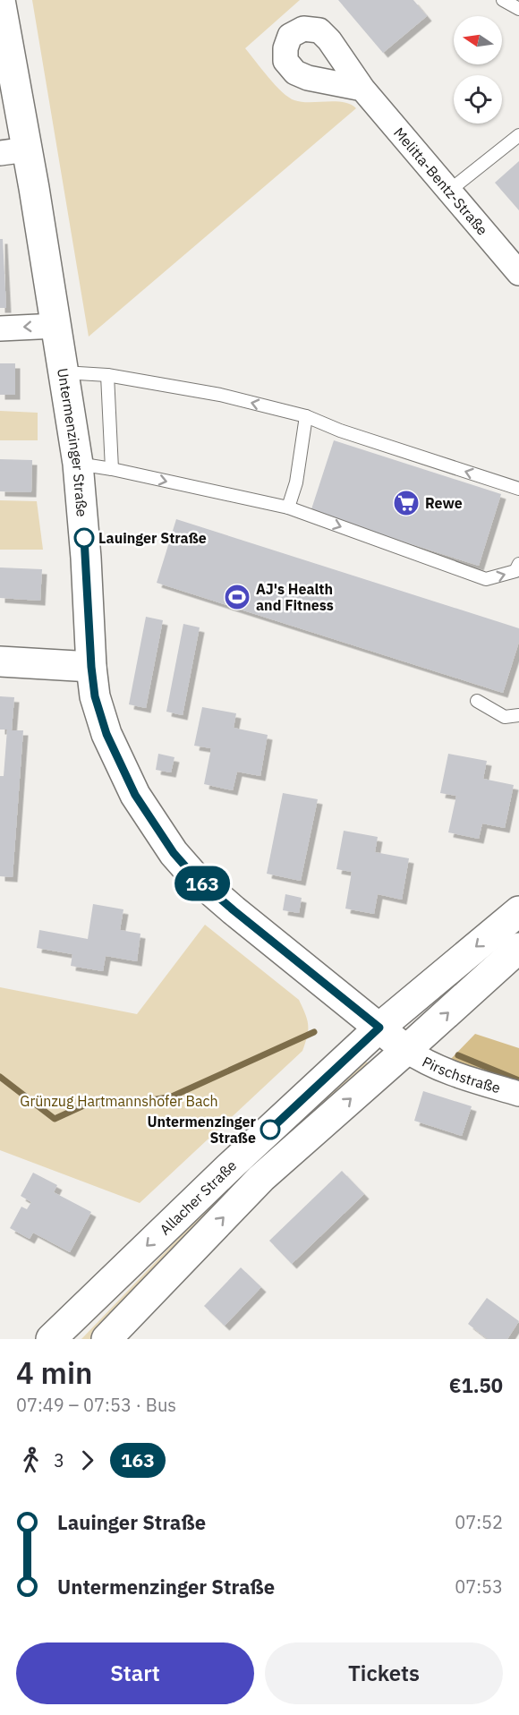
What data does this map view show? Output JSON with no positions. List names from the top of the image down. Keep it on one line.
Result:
{"streets":{"street":["Melitta-Bentz-Straße","Untermenzinger Straße","Pirschstraße","Allacher Straße"]},"crossings":[["Untermenzinger Straße","Pirschstraße"],["Untermenzinger Straße","Allacher Straße"],["Pirschstraße","Allacher Straße"]],"parks":["Grünzug Hartmannshofer Bach"],"places":{"supermarket":["Rewe"],"other":["Lauinger Straße","Untermenzinger Straße"],"sports":["AJ's Health and Fitness"]},"lines":["bus line 163"],"north":"left","page":{"on_map":"163","heading":["4 min","07:49 – 07:53 · Bus","€1.50"],"legs":["3","163"],"list":[{"name":"Lauinger Straße","value":"07:52"},{"name":"Untermenzinger Straße","value":"07:53"}],"buttons":["Start","Tickets"]}}
